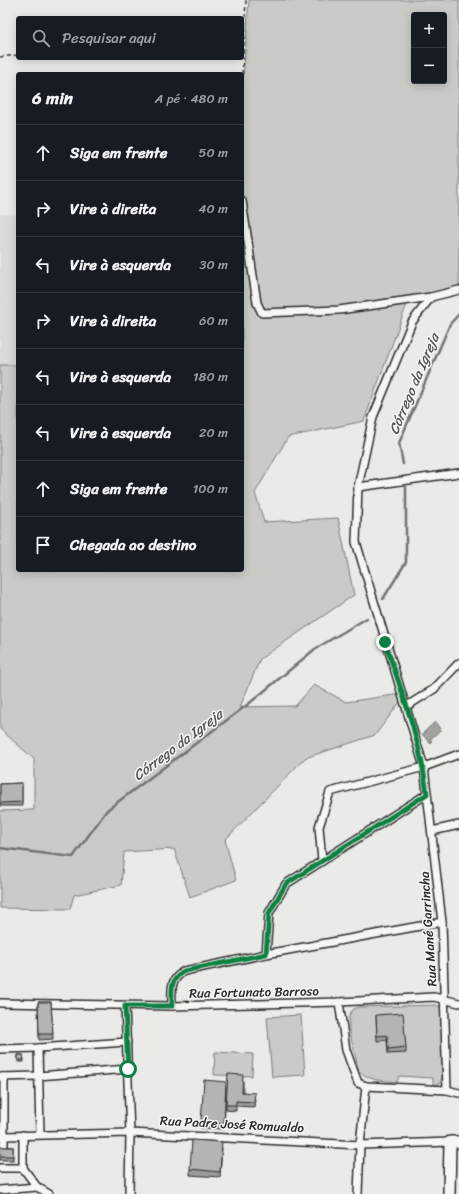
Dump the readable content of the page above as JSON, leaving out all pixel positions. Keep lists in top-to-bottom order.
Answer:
{
  "streets": {
    "street": ["Rua Mané Garrincha", "Rua Fortunato Barroso", "Rua Padre José Romualdo"]
  },
  "crossings": [
    ["Rua Mané Garrincha", "Rua Fortunato Barroso"]
  ],
  "water": ["Córrego da Igreja"],
  "page": {
    "map_buttons": ["+", "−"],
    "search": "Pesquisar aqui",
    "heading": ["6 min", "A pé · 480 m"],
    "list": [
      ["Siga em frente", "50 m"],
      ["Vire à direita", "40 m"],
      ["Vire à esquerda", "30 m"],
      ["Vire à direita", "60 m"],
      ["Vire à esquerda", "180 m"],
      ["Vire à esquerda", "20 m"],
      ["Siga em frente", "100 m"],
      "Chegada ao destino"
    ]
  }
}
